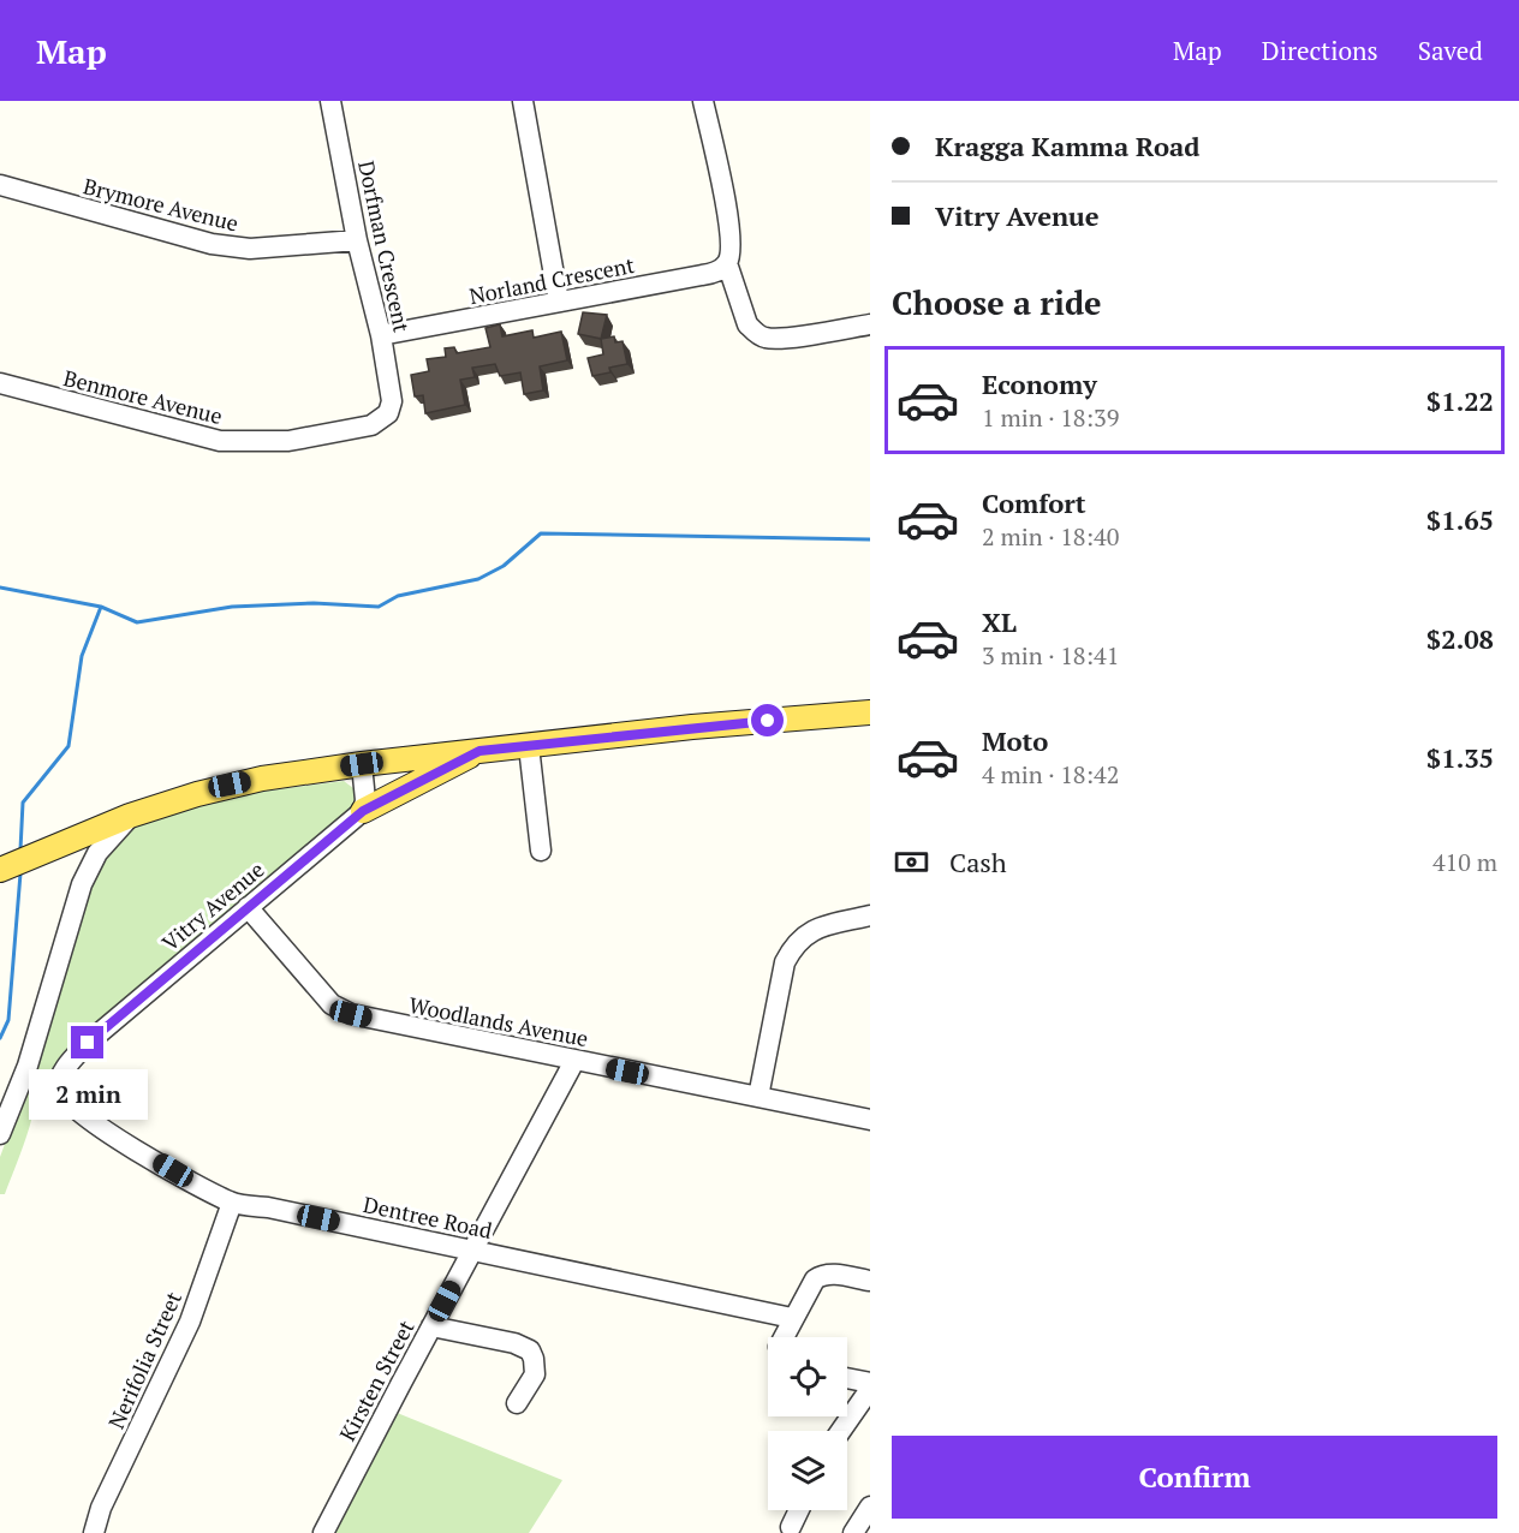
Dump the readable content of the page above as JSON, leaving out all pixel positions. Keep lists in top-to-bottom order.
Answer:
{
  "streets": {
    "street": [
      "Brymore Avenue",
      "Dorfman Crescent",
      "Norland Crescent",
      "Benmore Avenue",
      "Vitry Avenue",
      "Woodlands Avenue",
      "Dentree Road",
      "Nerifolia Street",
      "Kirsten Street"
    ]
  },
  "crossings": [
    ["Brymore Avenue", "Dorfman Crescent"],
    ["Dorfman Crescent", "Norland Crescent"],
    ["Dorfman Crescent", "Benmore Avenue"],
    ["Vitry Avenue", "Woodlands Avenue"],
    ["Vitry Avenue", "Dentree Road"],
    ["Woodlands Avenue", "Kirsten Street"],
    ["Dentree Road", "Nerifolia Street"],
    ["Dentree Road", "Kirsten Street"]
  ],
  "page": {
    "header": "Map",
    "nav": ["Map", "Directions", "Saved"],
    "banner": ["Kragga Kamma Road", "Vitry Avenue"],
    "heading": "Choose a ride",
    "list": [
      {
        "name": "Economy",
        "note": "1 min · 18:39",
        "value": "$1.22"
      },
      {
        "name": "Comfort",
        "note": "2 min · 18:40",
        "value": "$1.65"
      },
      {
        "name": "XL",
        "note": "3 min · 18:41",
        "value": "$2.08"
      },
      {
        "name": "Moto",
        "note": "4 min · 18:42",
        "value": "$1.35"
      }
    ],
    "pay": ["Cash", "410 m"],
    "bubble": "2 min",
    "buttons": "Confirm"
  }
}
